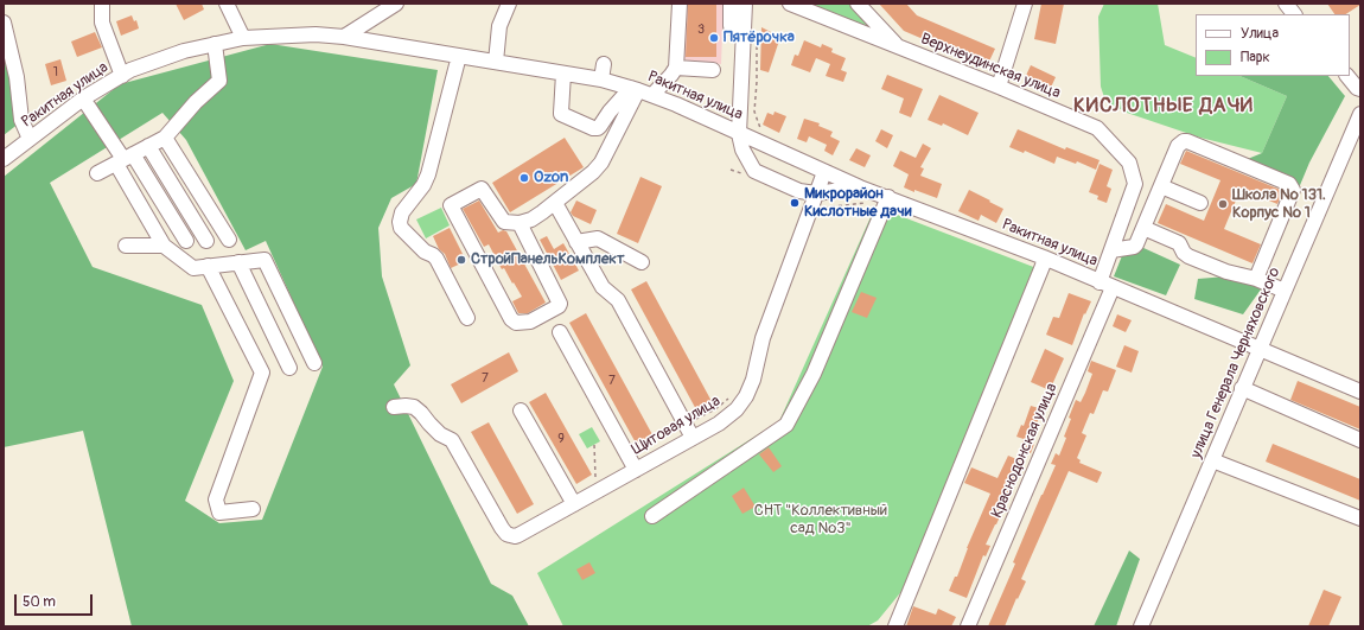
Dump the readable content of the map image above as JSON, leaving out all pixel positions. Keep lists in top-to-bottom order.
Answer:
{
  "streets": {
    "street": [
      "Верхнеудинская улица",
      "Ракитная улица",
      "улица Генерала Черняховского",
      "Щитовая улица",
      "Краснодонская улица"
    ]
  },
  "crossings": [
    ["Верхнеудинская улица", "Ракитная улица"],
    ["Верхнеудинская улица", "Краснодонская улица"],
    ["Ракитная улица", "улица Генерала Черняховского"],
    ["Ракитная улица", "Щитовая улица"],
    ["Ракитная улица", "Краснодонская улица"]
  ],
  "districts": ["КИСЛОТНЫЕ ДАЧИ"],
  "parks": ["СНТ \"Коллективный сад №3\""],
  "places": [
    "Пятёрочка",
    "Ozon",
    "Микрорайон Кислотные дачи",
    "Школа № 131. Корпус № 1",
    "СтройПанельКомплект"
  ],
  "house_numbers": [
    "3",
    "1",
    "7",
    "7",
    "9"
  ],
  "legend": ["Улица", "Парк"],
  "scale_bar": "50 m"
}
